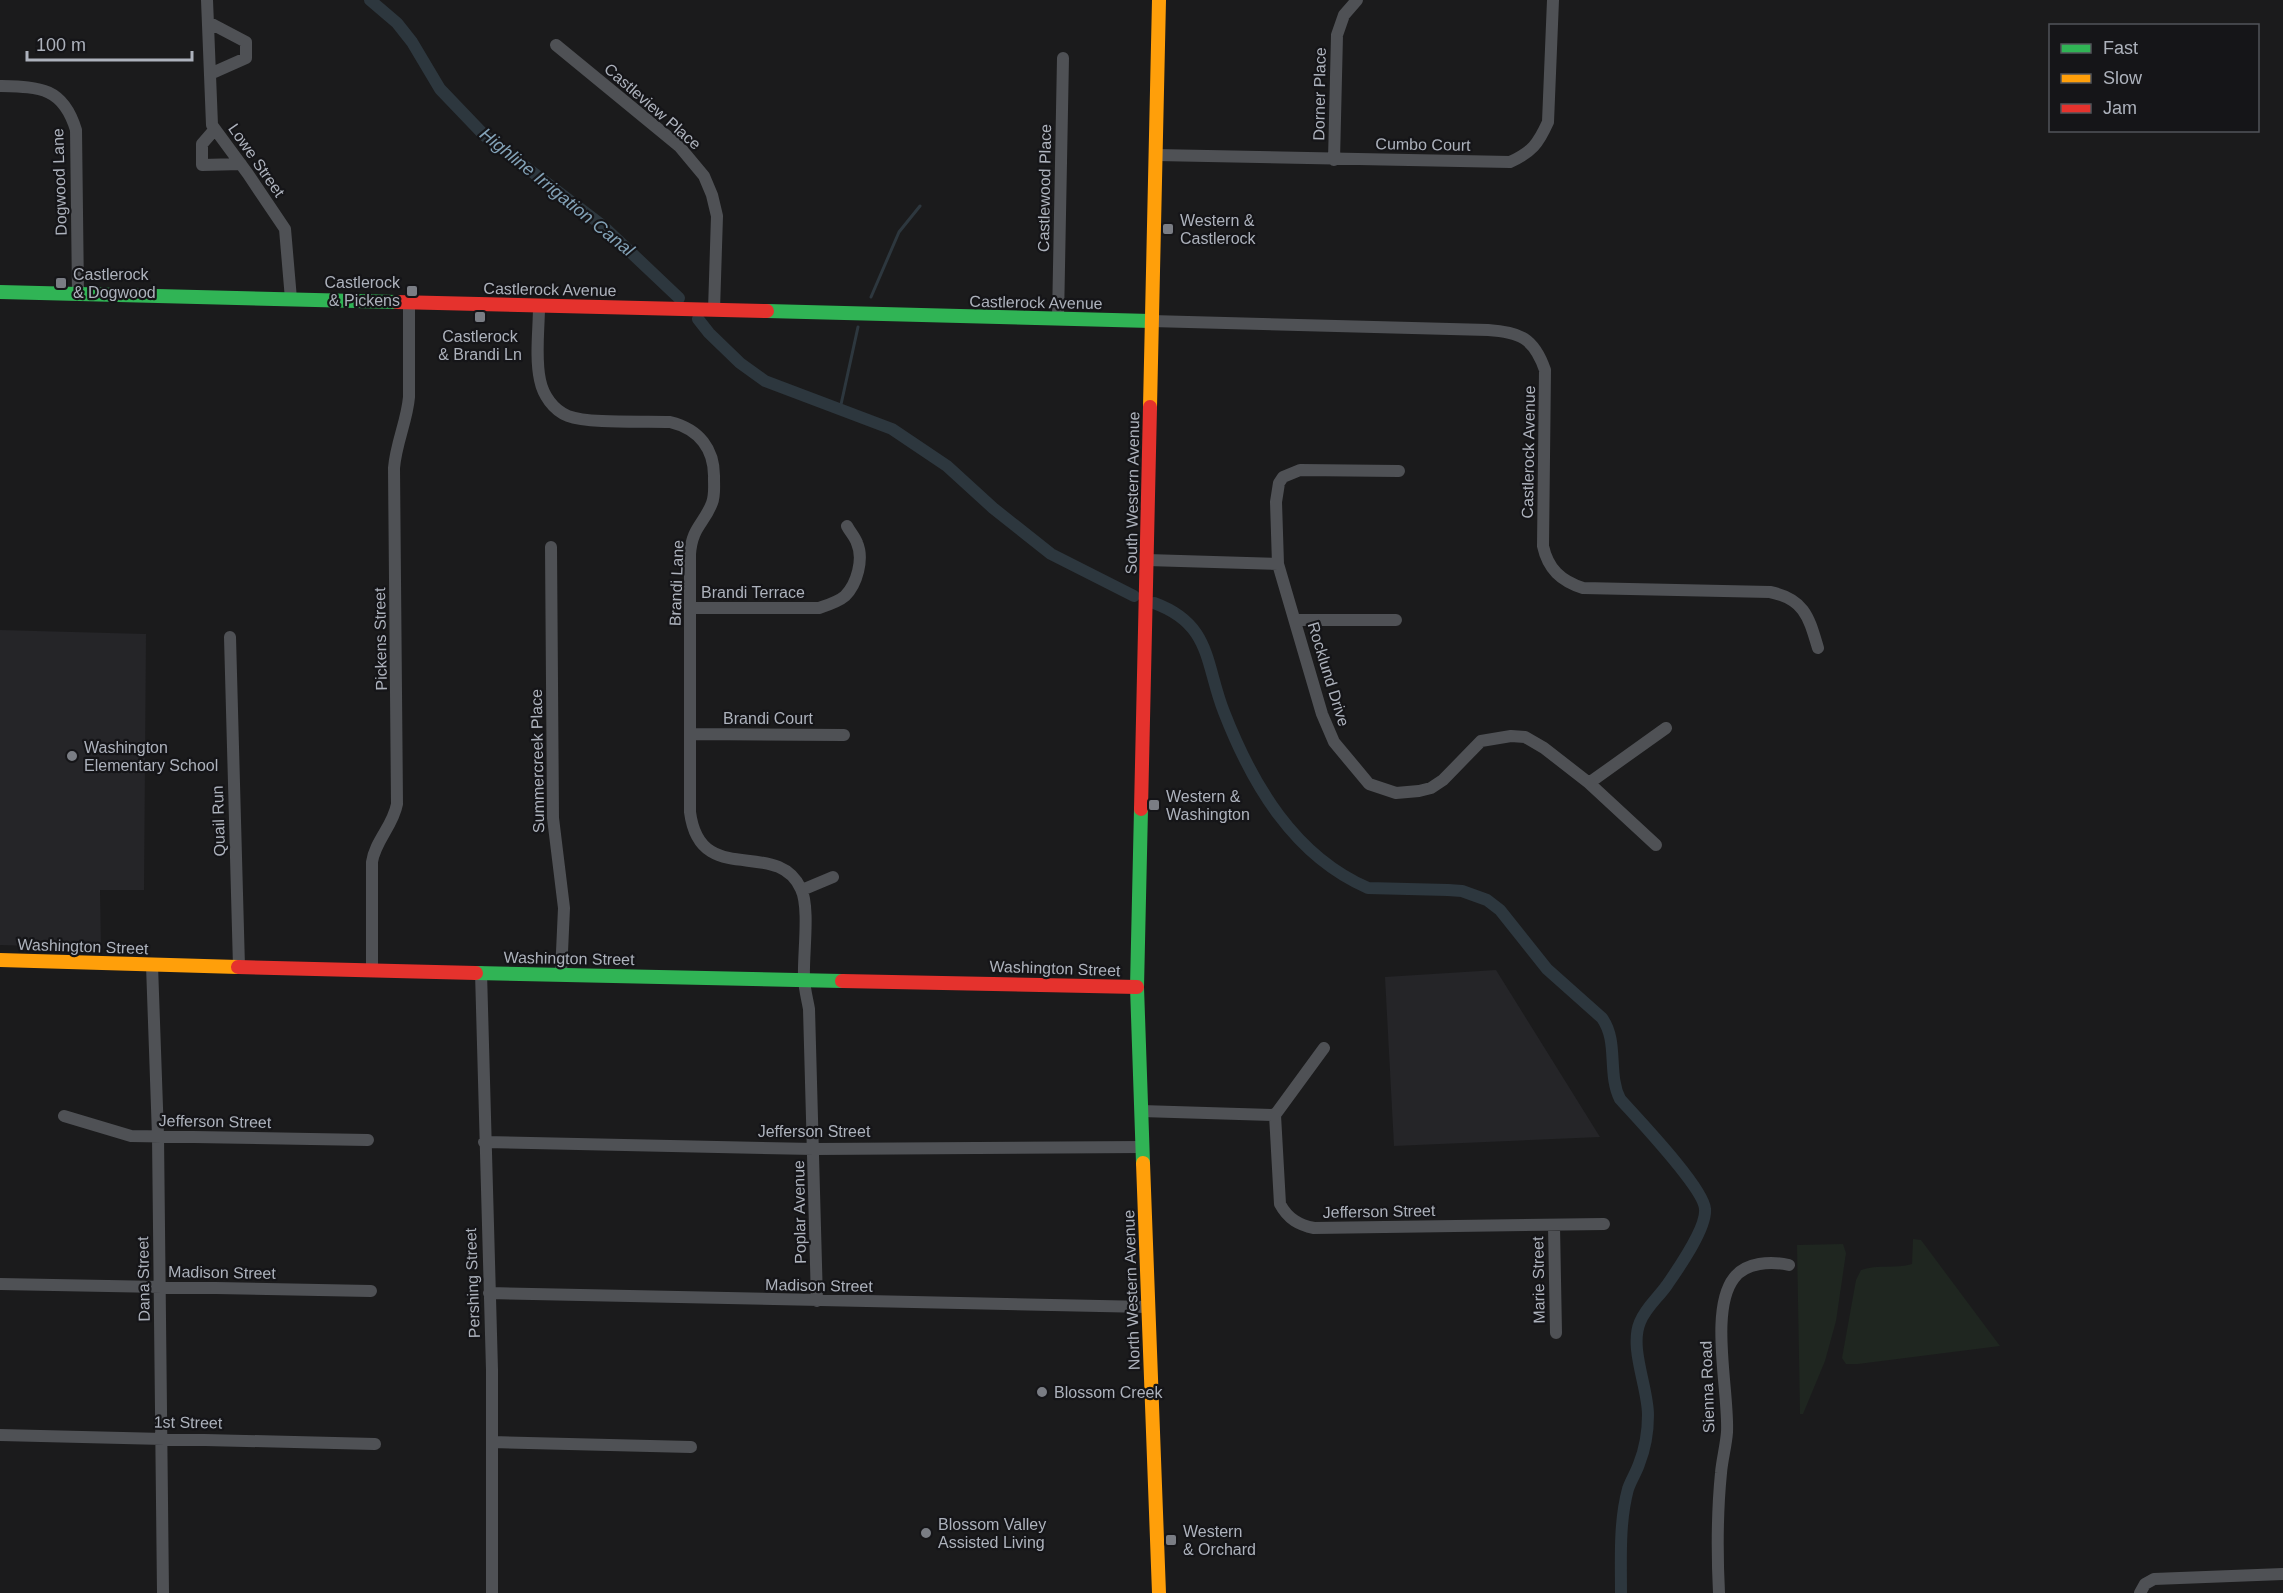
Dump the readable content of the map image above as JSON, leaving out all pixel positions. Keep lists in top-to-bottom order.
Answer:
{
  "streets": {
    "street": [
      "Dorner Place",
      "Castleview Place",
      "Cumbo Court",
      "Lowe Street",
      "Dogwood Lane",
      "Castlewood Place",
      "Castlerock Avenue",
      "South Western Avenue",
      "Brandi Lane",
      "Brandi Terrace",
      "Pickens Street",
      "Rocklund Drive",
      "Brandi Court",
      "Summercreek Place",
      "Quail Run",
      "Washington Street",
      "Jefferson Street",
      "Poplar Avenue",
      "Madison Street",
      "Dana Street",
      "Marie Street",
      "Pershing Street",
      "North Western Avenue",
      "Sienna Road",
      "1st Street"
    ]
  },
  "crossings": [
    ["Dorner Place", "Cumbo Court"],
    ["Castleview Place", "Castlerock Avenue"],
    ["Cumbo Court", "South Western Avenue"],
    ["Lowe Street", "Castlerock Avenue"],
    ["Dogwood Lane", "Castlerock Avenue"],
    ["Castlewood Place", "Castlerock Avenue"],
    ["Castlerock Avenue", "South Western Avenue"],
    ["Castlerock Avenue", "Brandi Lane"],
    ["Castlerock Avenue", "Pickens Street"],
    ["South Western Avenue", "Washington Street"],
    ["South Western Avenue", "North Western Avenue"],
    ["Brandi Lane", "Brandi Terrace"],
    ["Brandi Lane", "Brandi Court"],
    ["Pickens Street", "Washington Street"],
    ["Summercreek Place", "Washington Street"],
    ["Quail Run", "Washington Street"],
    ["Washington Street", "Poplar Avenue"],
    ["Washington Street", "Dana Street"],
    ["Washington Street", "Pershing Street"],
    ["Washington Street", "North Western Avenue"],
    ["Jefferson Street", "Poplar Avenue"],
    ["Jefferson Street", "Dana Street"],
    ["Jefferson Street", "Marie Street"],
    ["Jefferson Street", "Pershing Street"],
    ["Jefferson Street", "North Western Avenue"],
    ["Poplar Avenue", "Madison Street"],
    ["Madison Street", "Dana Street"],
    ["Madison Street", "Pershing Street"],
    ["Madison Street", "North Western Avenue"],
    ["Dana Street", "1st Street"]
  ],
  "water": ["Highline Irrigation Canal"],
  "places": {
    "transit": [
      "Western & Castlerock",
      "Castlerock & Dogwood",
      "Castlerock & Pickens",
      "Castlerock & Brandi Ln",
      "Western & Washington",
      "Western & Orchard"
    ],
    "other": ["Washington Elementary School", "Blossom Creek", "Blossom Valley Assisted Living"]
  },
  "legend": ["Fast", "Slow", "Jam"],
  "scale_bar": "100 m"
}
